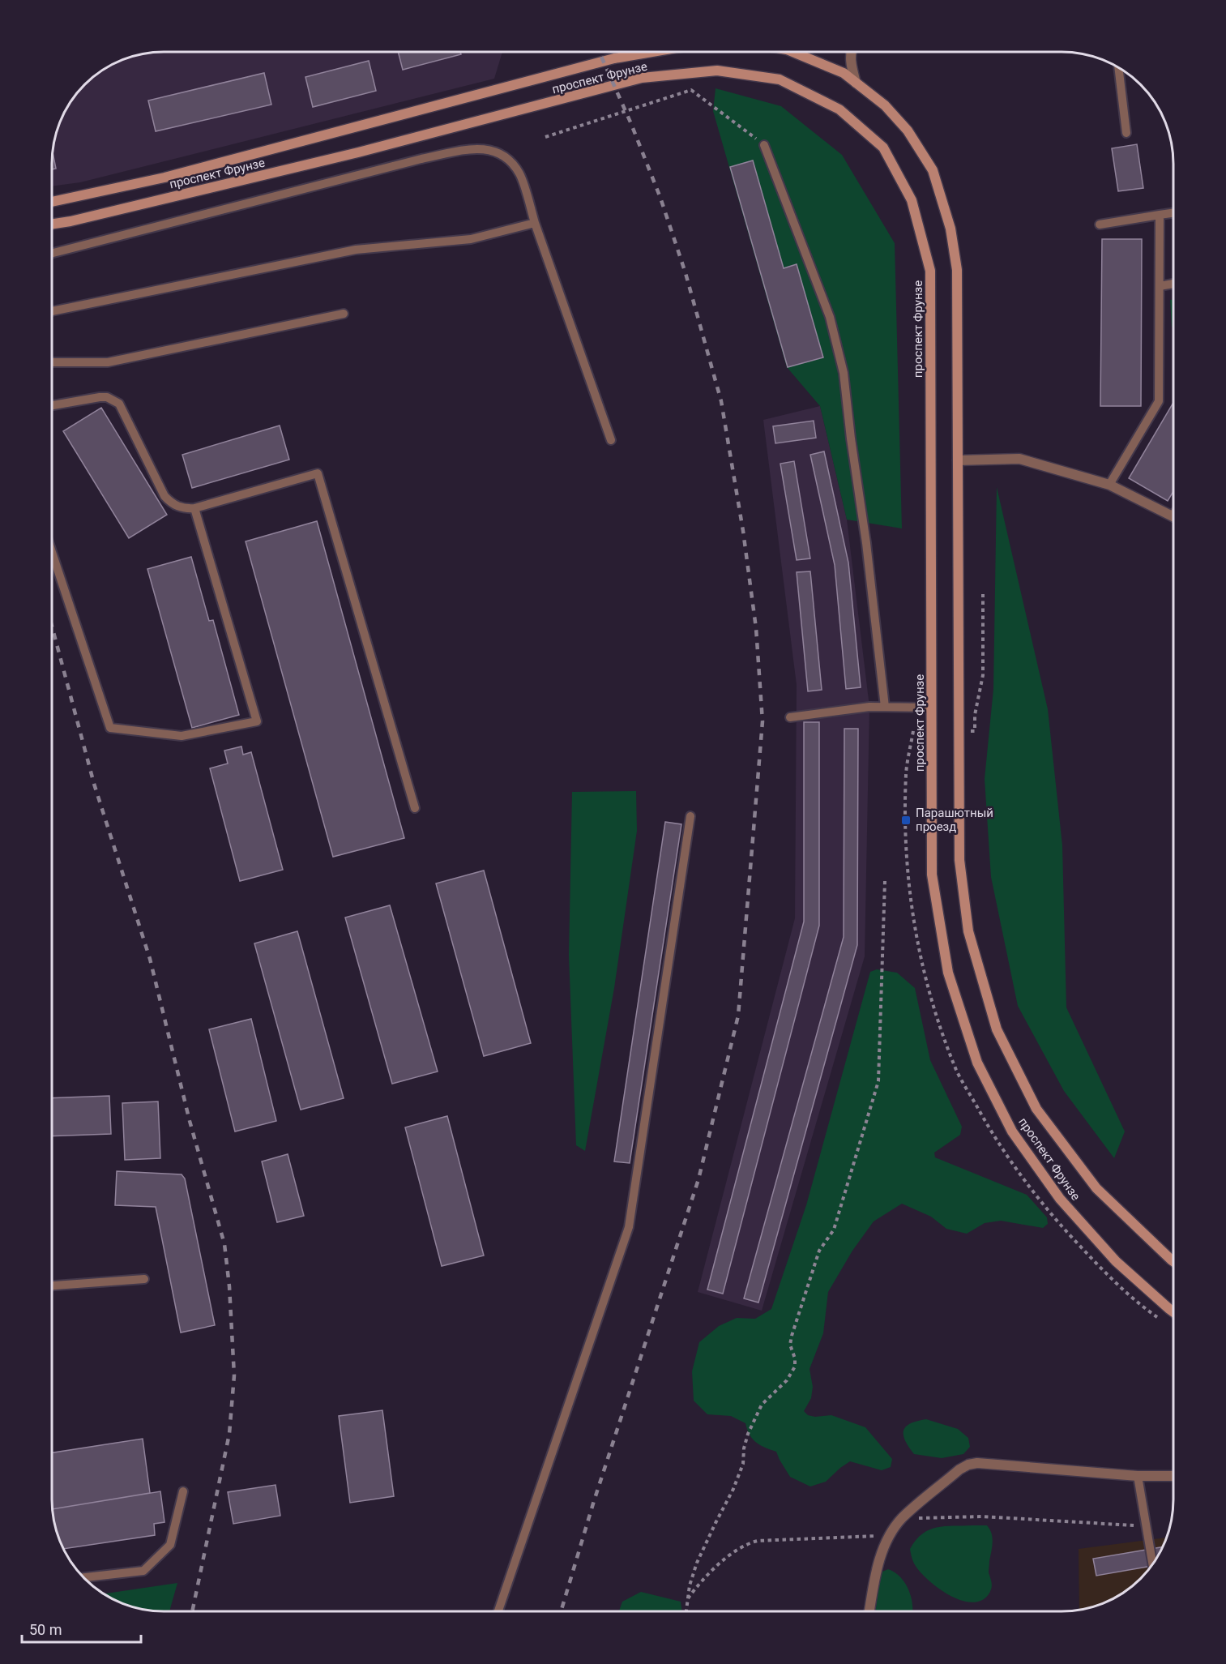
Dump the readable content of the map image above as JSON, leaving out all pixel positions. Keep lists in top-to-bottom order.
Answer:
{
  "streets": {
    "main road": ["проспект Фрунзе"]
  },
  "places": {
    "transit": ["Парашютный проезд"]
  },
  "scale_bar": "50 m"
}
